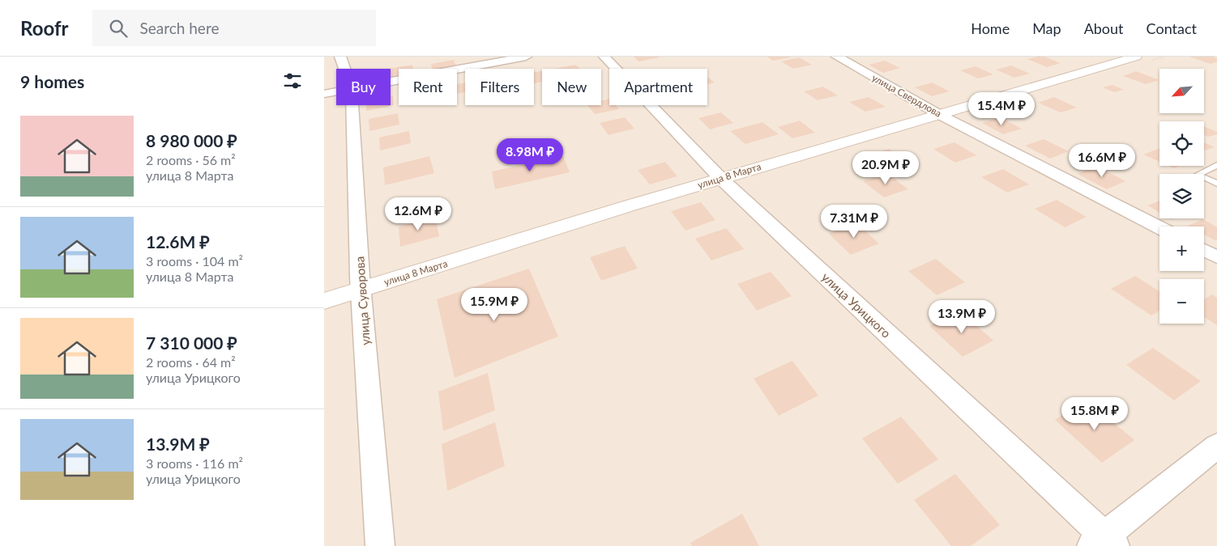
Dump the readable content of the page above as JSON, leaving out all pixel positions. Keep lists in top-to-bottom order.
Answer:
{
  "streets": {
    "main road": ["улица 8 Марта"],
    "street": ["улица Свердлова", "улица Суворова", "улица Урицкого"]
  },
  "crossings": [
    ["улица Свердлова", "улица 8 Марта"],
    ["улица 8 Марта", "улица Суворова"],
    ["улица 8 Марта", "улица Урицкого"]
  ],
  "north": "bottom left",
  "page": {
    "header": "Roofr",
    "search": "Search here",
    "nav": [
      "Home",
      "Map",
      "About",
      "Contact"
    ],
    "heading": "9 homes",
    "map_buttons": ["+", "−"],
    "chip": [
      "Buy",
      "Rent",
      "Filters",
      "New",
      "Apartment"
    ],
    "price": [
      "15.4M ₽",
      "8.98M ₽",
      "16.6M ₽",
      "20.9M ₽",
      "12.6M ₽",
      "7.31M ₽",
      "15.9M ₽",
      "13.9M ₽",
      "15.8M ₽"
    ],
    "list": [
      {
        "name": "8 980 000 ₽",
        "note": "2 rooms · 56 m² · улица 8 Марта"
      },
      {
        "name": "12.6M ₽",
        "note": "3 rooms · 104 m² · улица 8 Марта"
      },
      {
        "name": "7 310 000 ₽",
        "note": "2 rooms · 64 m² · улица Урицкого"
      },
      {
        "name": "13.9M ₽",
        "note": "3 rooms · 116 m² · улица Урицкого"
      }
    ]
  }
}
